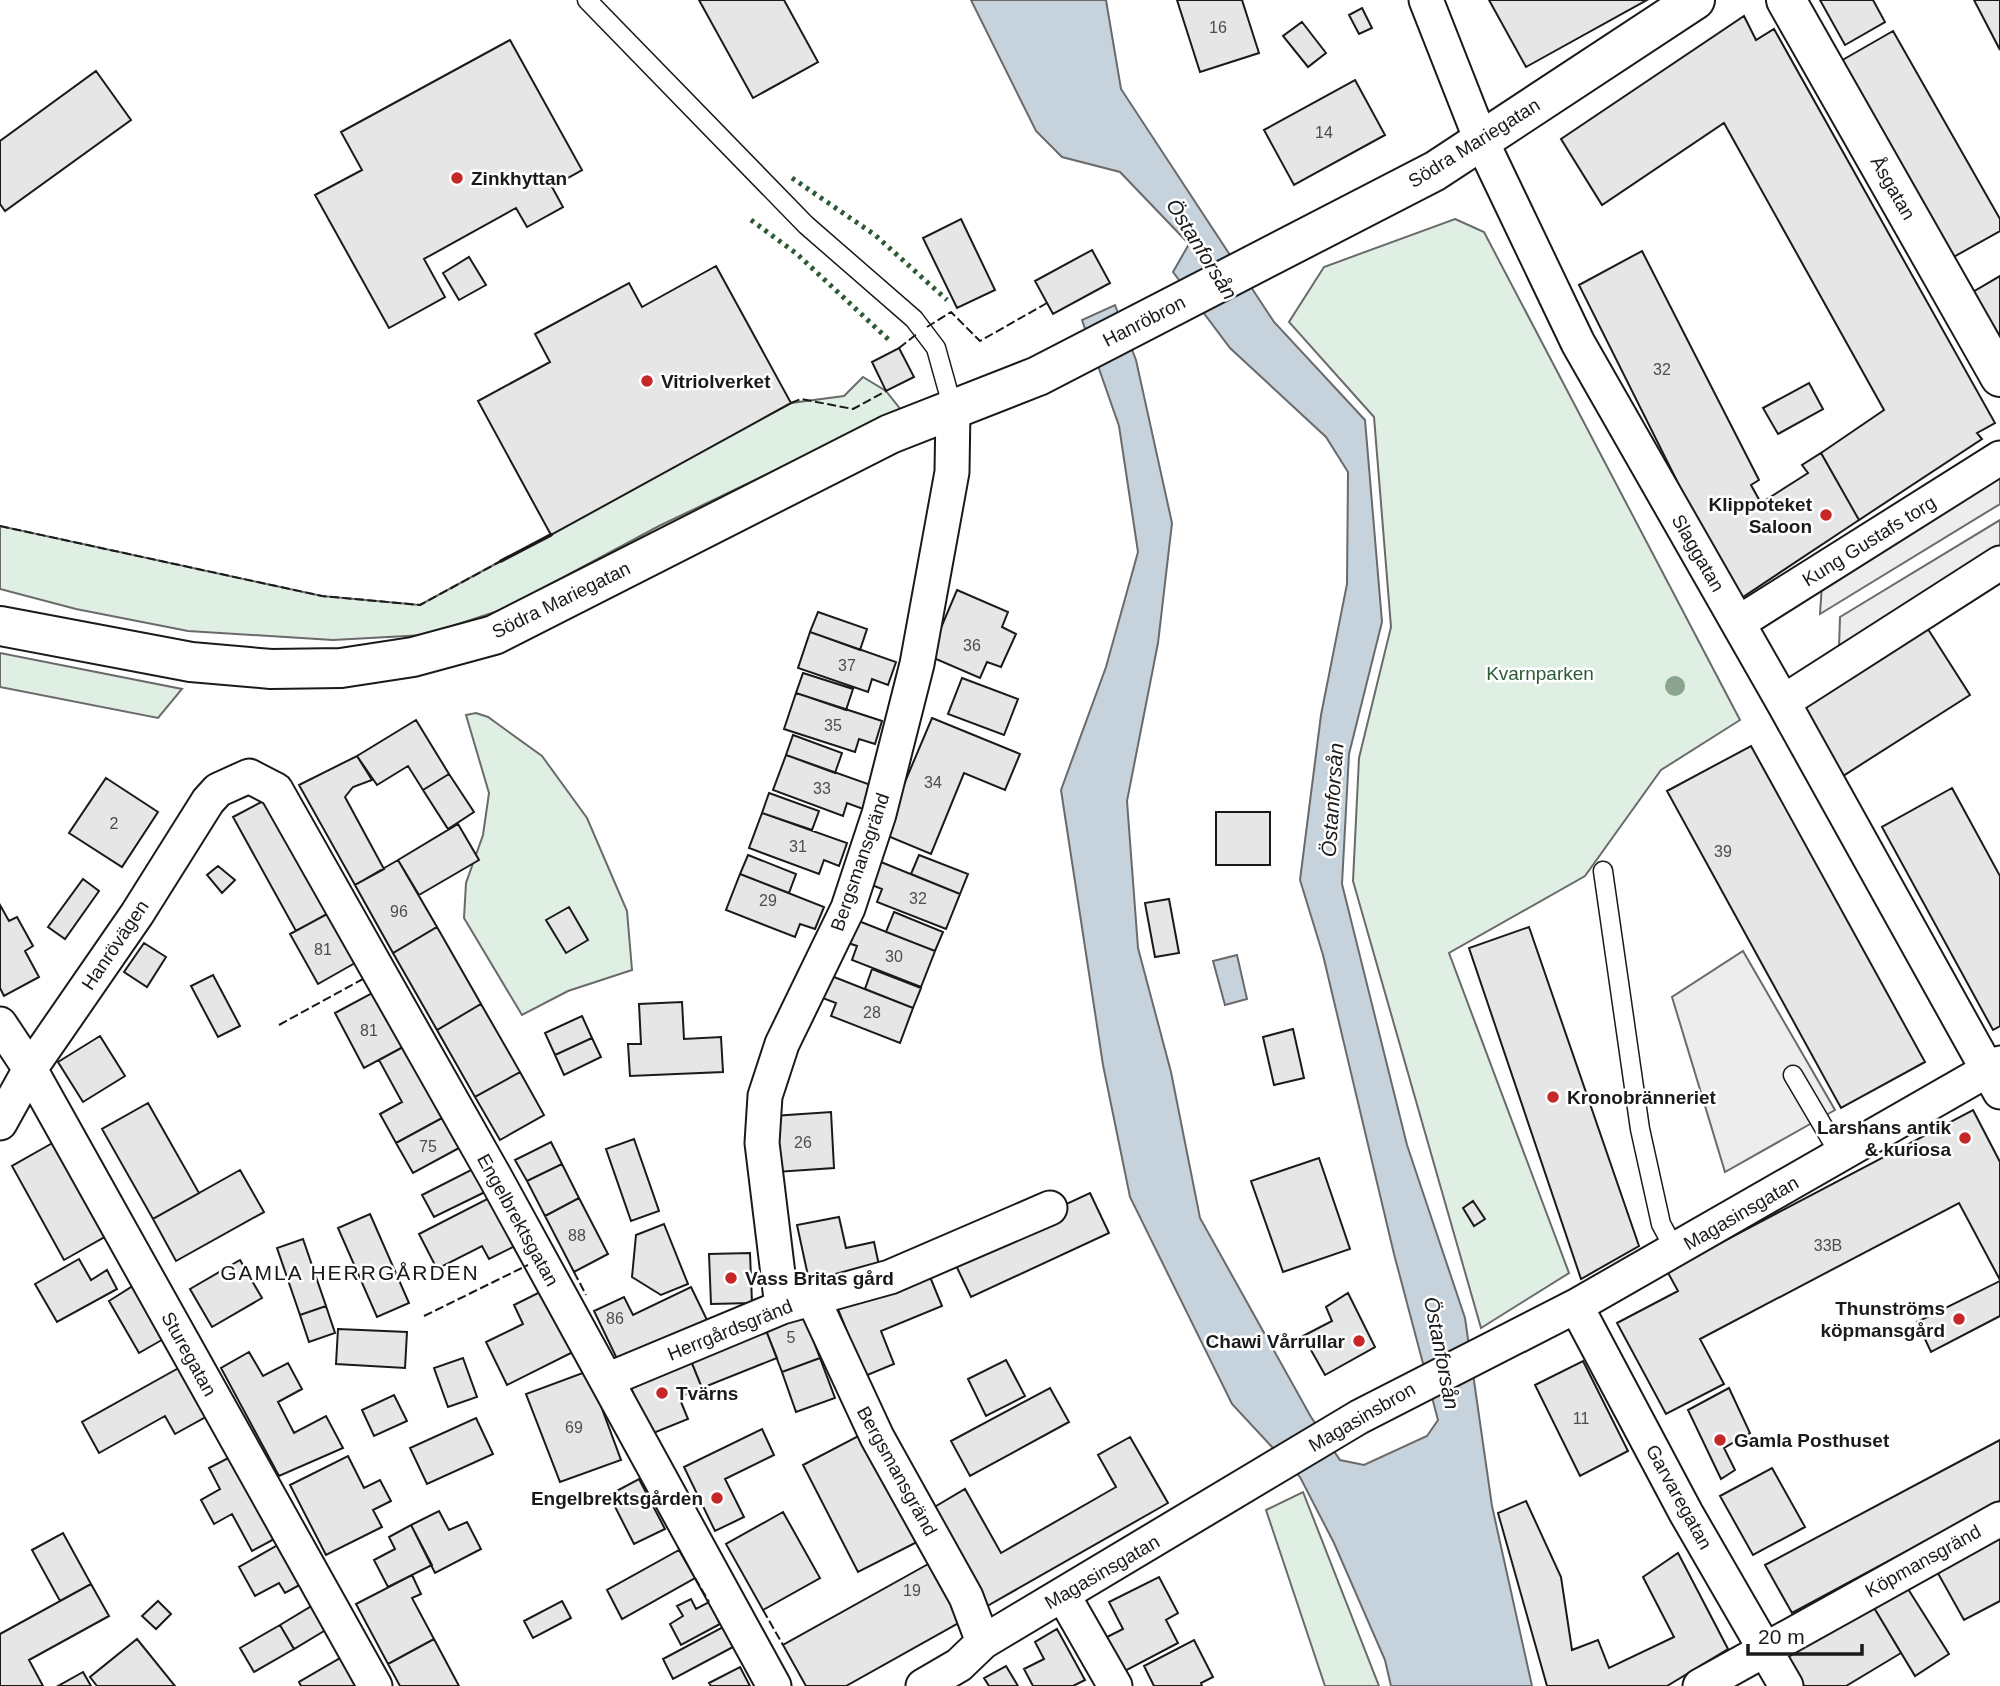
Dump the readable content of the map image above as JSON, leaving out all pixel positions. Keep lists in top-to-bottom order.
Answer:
{
  "streets": {
    "street": [
      "Södra Mariegatan",
      "Åsgatan",
      "Hanröbron",
      "Kung Gustafs torg",
      "Slaggatan",
      "Bergsmansgränd",
      "Hanrövägen",
      "Magasinsgatan",
      "Engelbrektsgatan",
      "Herrgårdsgränd",
      "Sturegatan",
      "Magasinsbron",
      "Garvaregatan",
      "Köpmansgränd"
    ]
  },
  "crossings": [
    ["Södra Mariegatan", "Hanröbron"],
    ["Södra Mariegatan", "Slaggatan"],
    ["Södra Mariegatan", "Bergsmansgränd"],
    ["Kung Gustafs torg", "Slaggatan"],
    ["Slaggatan", "Magasinsgatan"],
    ["Bergsmansgränd", "Magasinsgatan"],
    ["Bergsmansgränd", "Herrgårdsgränd"],
    ["Hanrövägen", "Engelbrektsgatan"],
    ["Hanrövägen", "Sturegatan"],
    ["Magasinsgatan", "Magasinsbron"],
    ["Magasinsgatan", "Garvaregatan"],
    ["Engelbrektsgatan", "Herrgårdsgränd"],
    ["Garvaregatan", "Köpmansgränd"]
  ],
  "districts": ["GAMLA HERRGÅRDEN"],
  "water": ["Östanforsån"],
  "parks": ["Kvarnparken"],
  "places": [
    "Zinkhyttan",
    "Vitriolverket",
    "Klippoteket Saloon",
    "Kronobränneriet",
    "Larshans antik & kuriosa",
    "Vass Britas gård",
    "Thunströms köpmansgård",
    "Chawi Vårrullar",
    "Tvärns",
    "Gamla Posthuset",
    "Engelbrektsgården"
  ],
  "house_numbers": [
    "16",
    "14",
    "32",
    "36",
    "37",
    "35",
    "34",
    "33",
    "2",
    "31",
    "39",
    "32",
    "29",
    "96",
    "81",
    "30",
    "28",
    "81",
    "26",
    "75",
    "88",
    "33B",
    "86",
    "5",
    "11",
    "69",
    "19"
  ],
  "scale_bar": "20 m"
}
